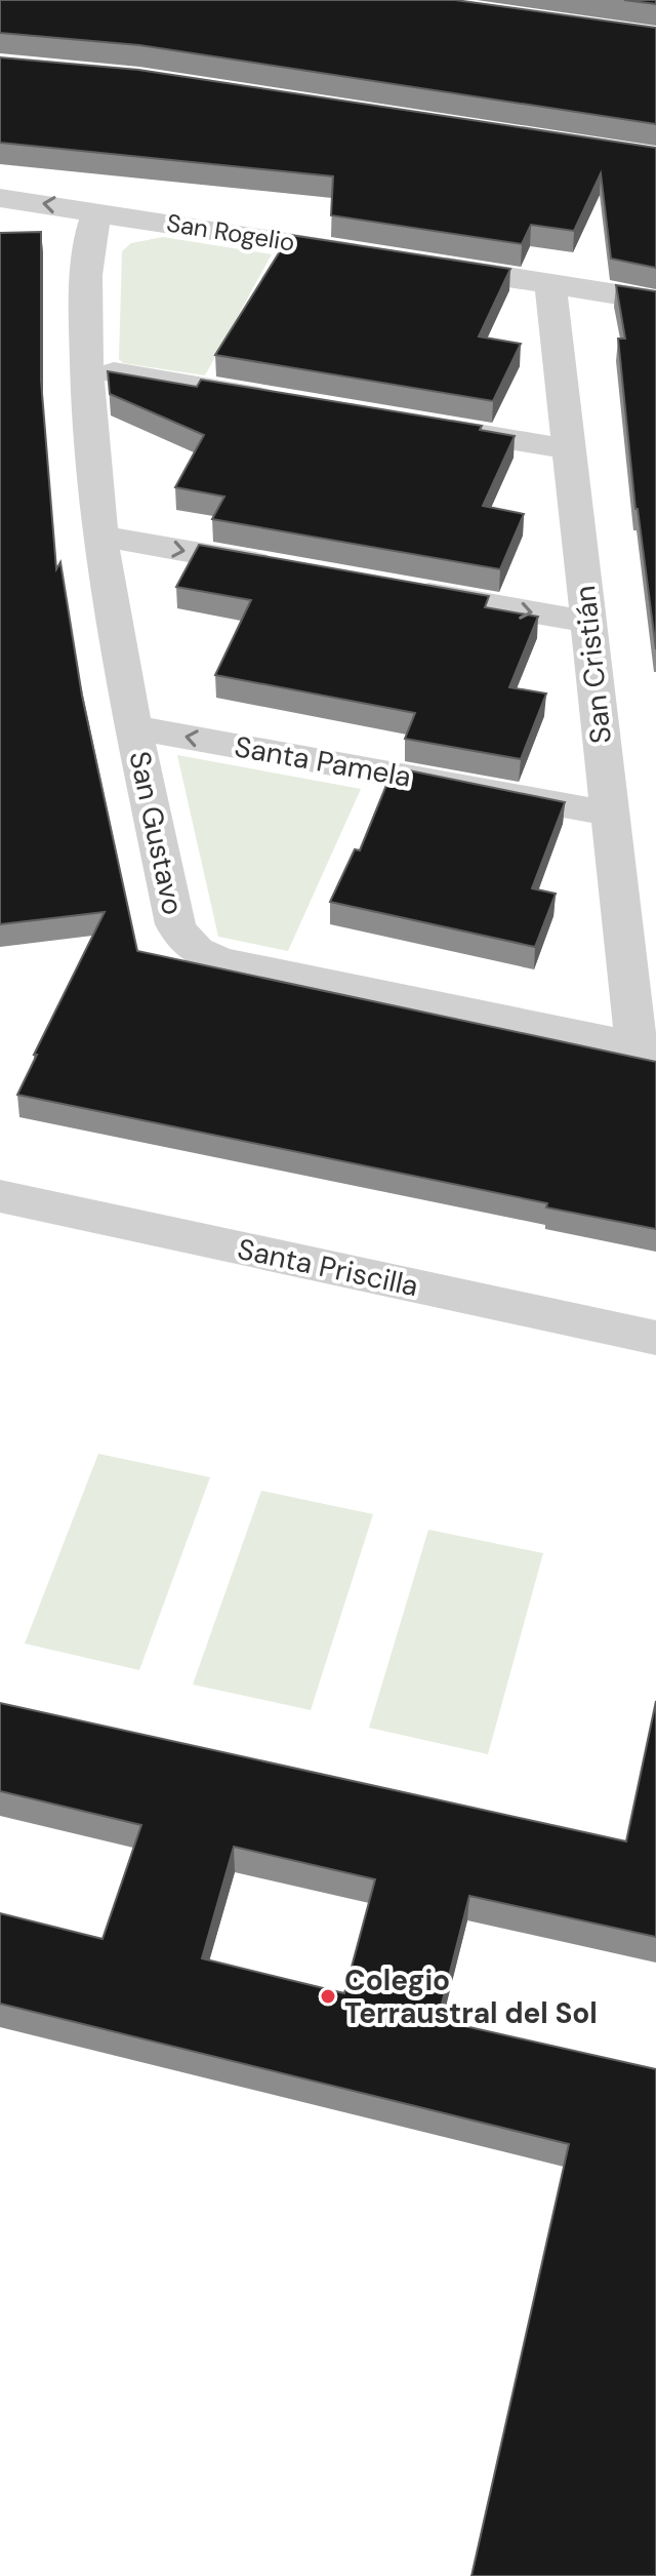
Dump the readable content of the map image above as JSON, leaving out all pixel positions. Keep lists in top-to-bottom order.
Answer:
{
  "streets": {
    "street": [
      "San Rogelio",
      "San Cristián",
      "Santa Pamela",
      "San Gustavo",
      "Santa Priscilla"
    ]
  },
  "crossings": [
    ["San Rogelio", "San Gustavo"],
    ["San Cristián", "Santa Pamela"],
    ["San Cristián", "San Gustavo"],
    ["Santa Pamela", "San Gustavo"]
  ],
  "places": ["Colegio Terraustral del Sol"]
}
